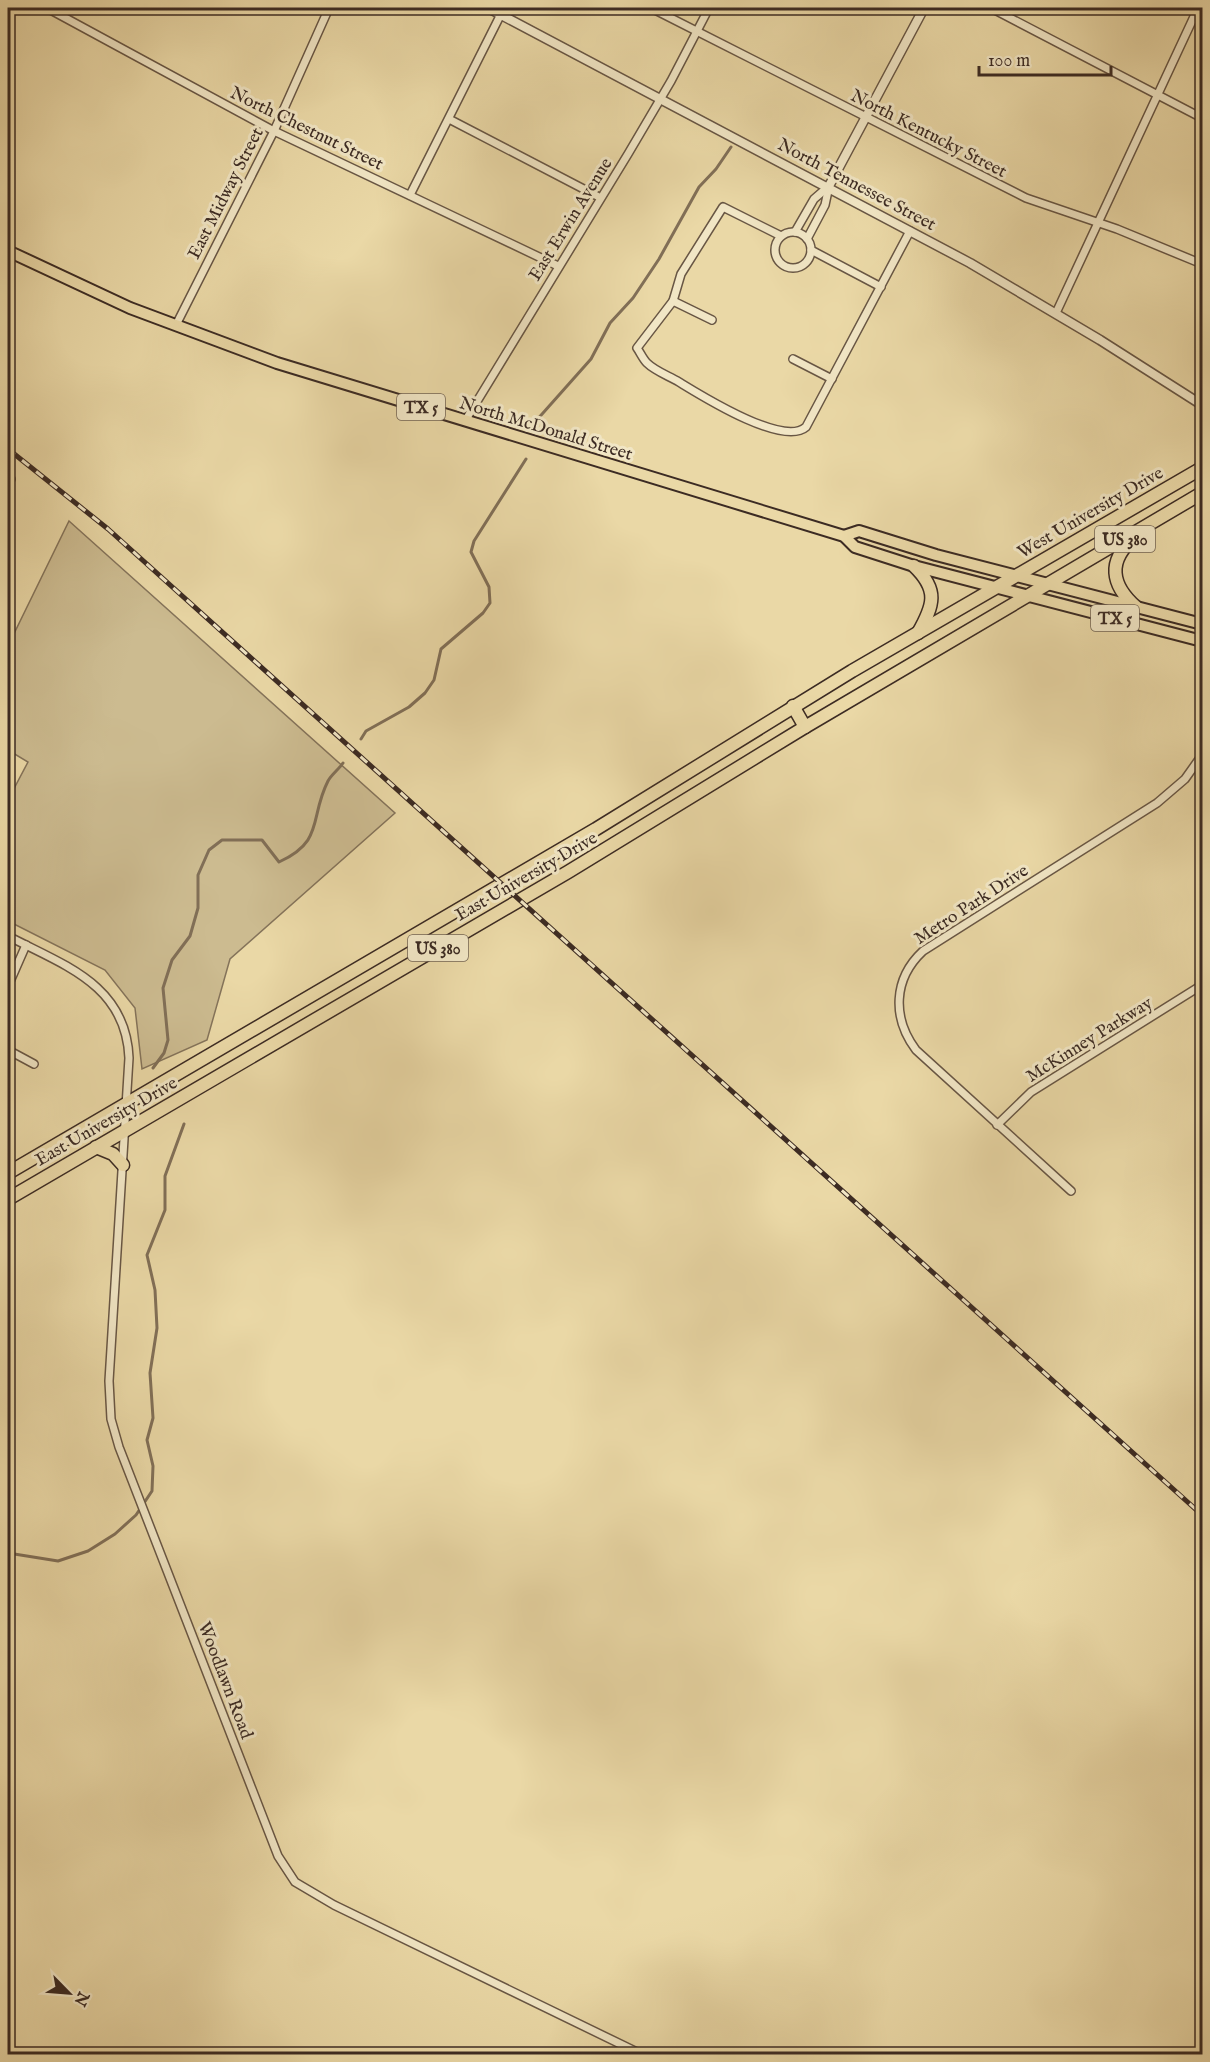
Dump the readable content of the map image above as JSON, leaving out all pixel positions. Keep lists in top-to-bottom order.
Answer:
{
  "streets": {
    "highway": ["West University Drive", "US 380", "East University Drive"],
    "main road": ["TX 5", "North McDonald Street"],
    "street": [
      "North Chestnut Street",
      "North Kentucky Street",
      "North Tennessee Street",
      "East Midway Street",
      "East Erwin Avenue",
      "Metro Park Drive",
      "McKinney Parkway",
      "Woodlawn Road"
    ]
  },
  "crossings": [
    ["North Chestnut Street", "East Midway Street"],
    ["North Chestnut Street", "East Erwin Avenue"],
    ["North Kentucky Street", "East Erwin Avenue"],
    ["North Tennessee Street", "East Erwin Avenue"],
    ["East Midway Street", "North McDonald Street"],
    ["East Erwin Avenue", "North McDonald Street"],
    ["North McDonald Street", "West University Drive"],
    ["North McDonald Street", "US 380"],
    ["North McDonald Street", "East University Drive"],
    ["West University Drive", "East University Drive"],
    ["US 380", "East University Drive"],
    ["East University Drive", "Woodlawn Road"],
    ["Metro Park Drive", "McKinney Parkway"]
  ],
  "scale_bar": "100 m",
  "north": "bottom right"
}
